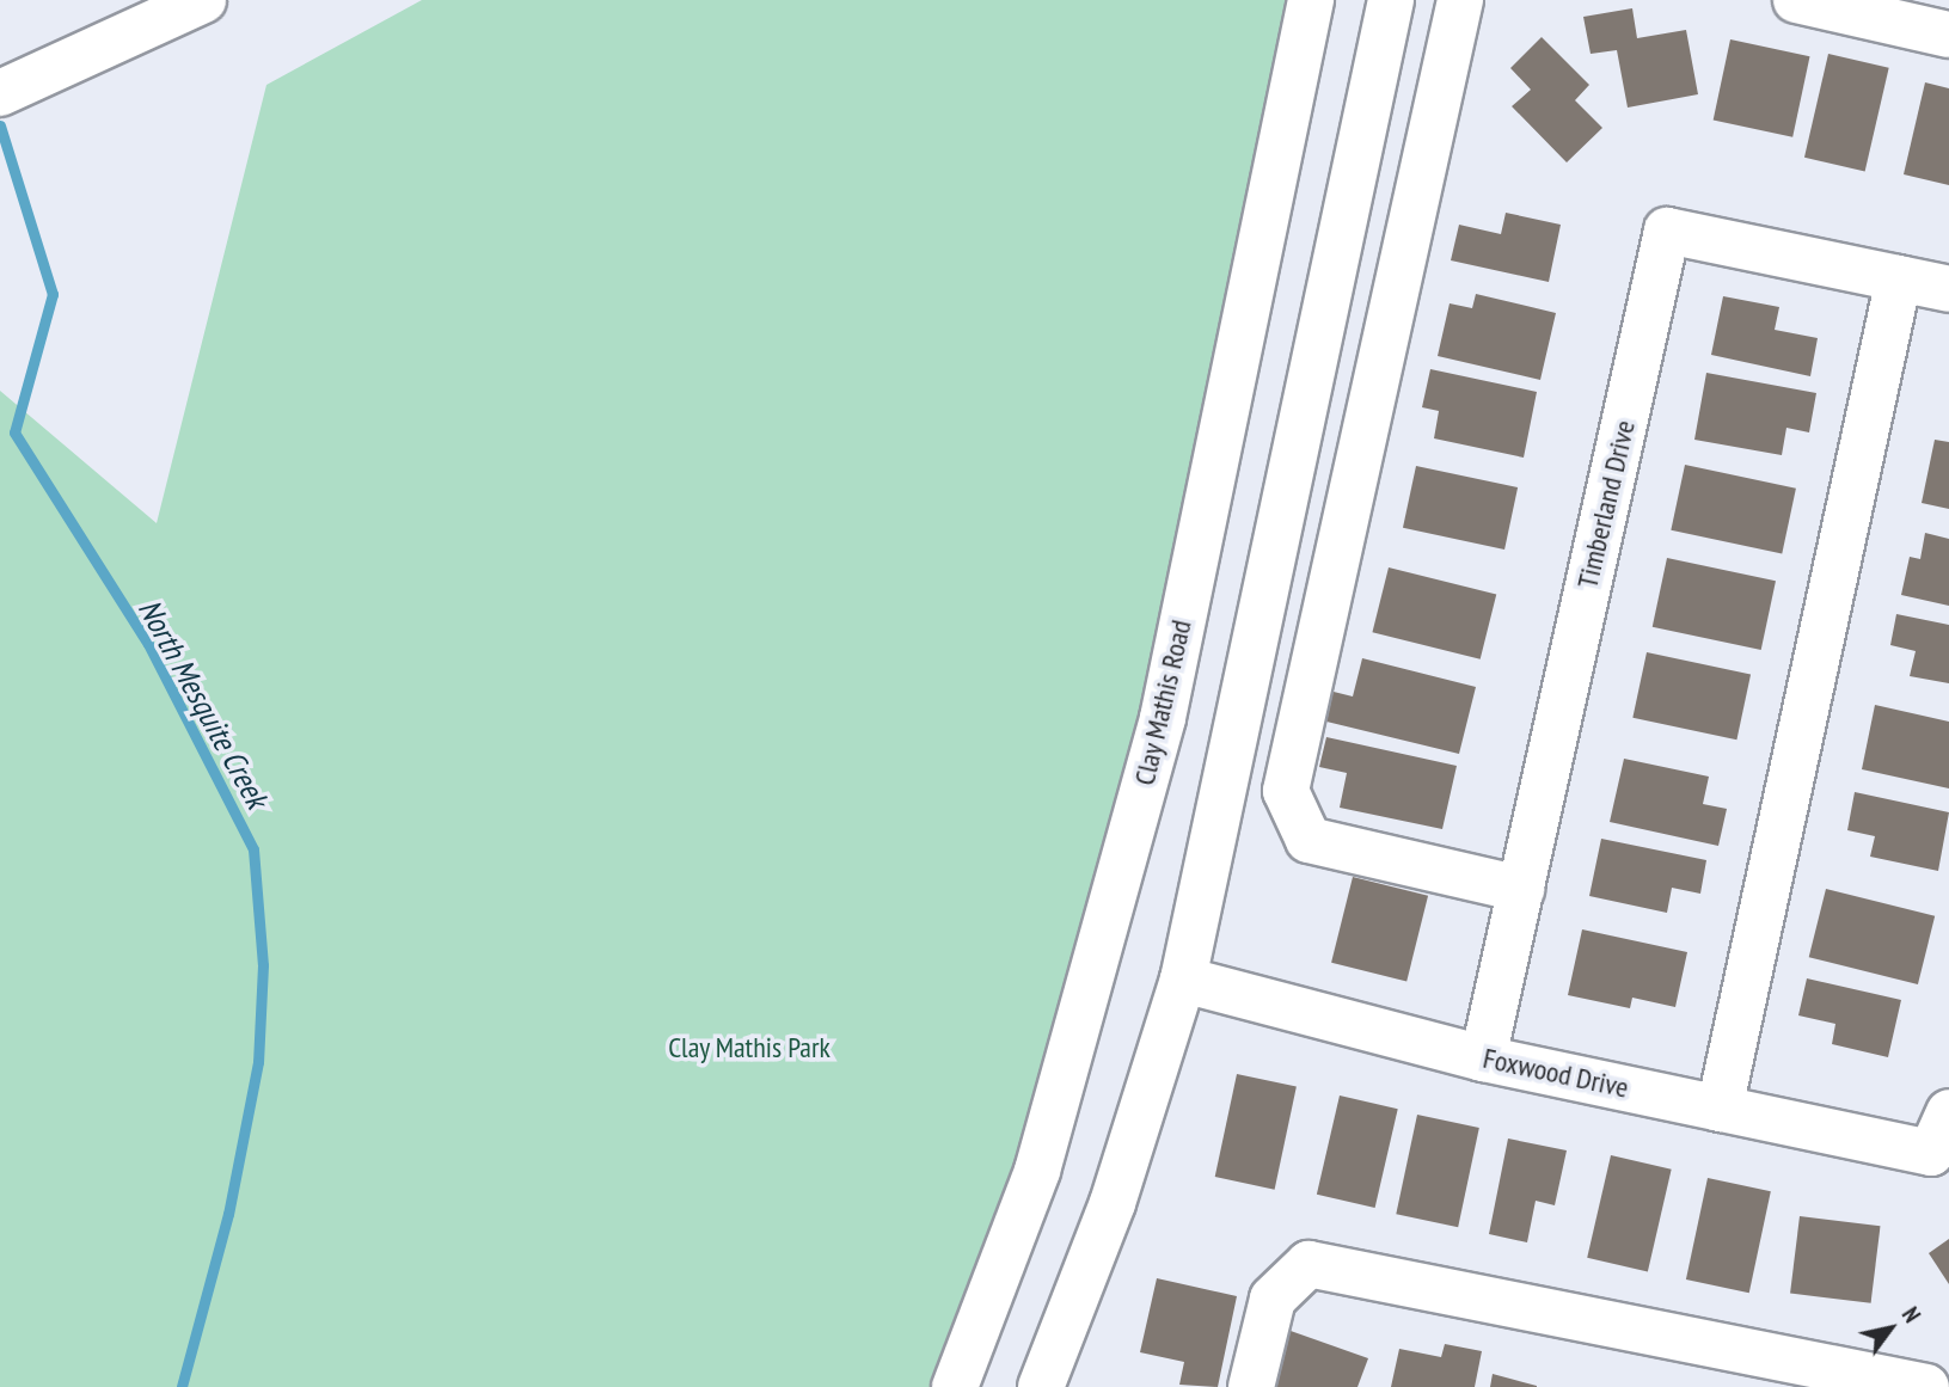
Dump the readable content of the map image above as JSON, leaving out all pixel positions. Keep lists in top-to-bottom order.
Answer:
{
  "streets": {
    "main road": ["Timberland Drive", "Clay Mathis Road", "Foxwood Drive"]
  },
  "crossings": [
    ["Timberland Drive", "Foxwood Drive"]
  ],
  "water": ["North Mesquite Creek"],
  "parks": ["Clay Mathis Park"],
  "north": "top right"
}
